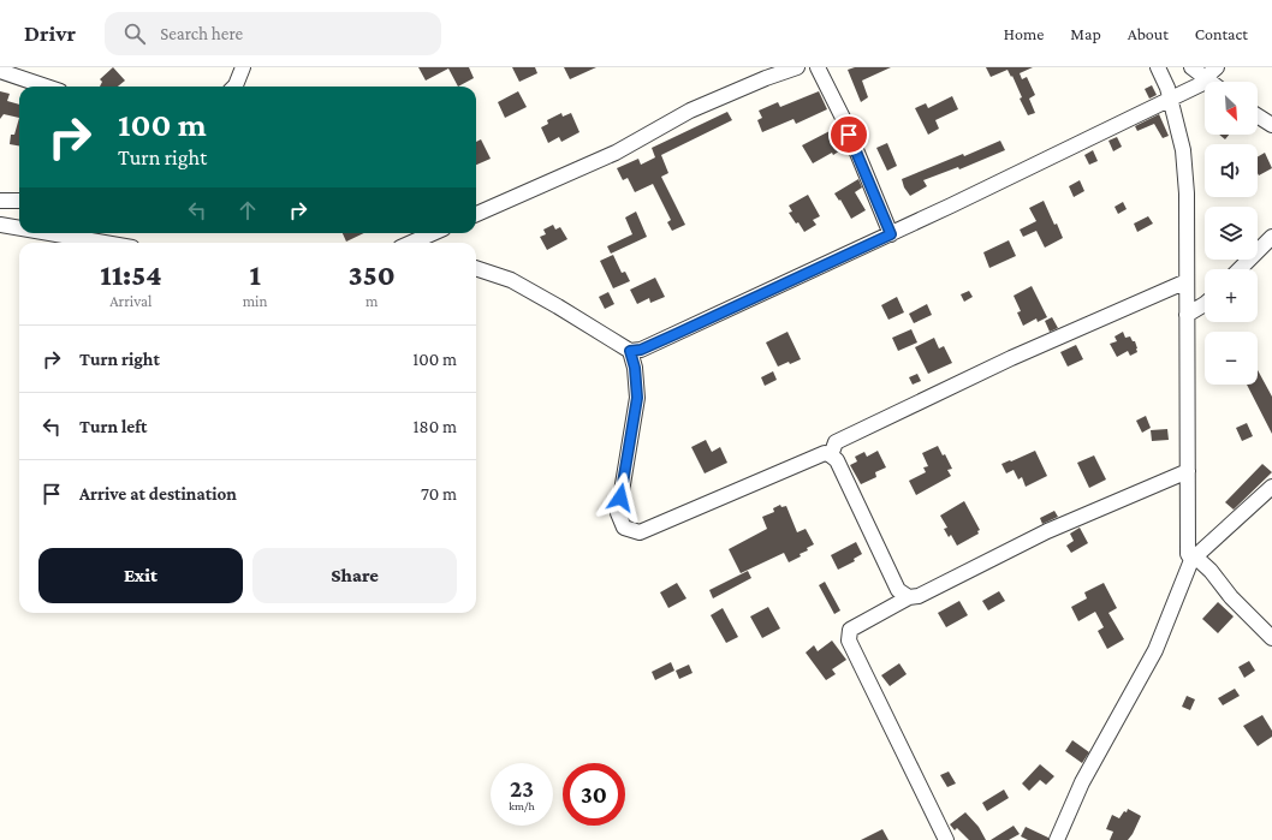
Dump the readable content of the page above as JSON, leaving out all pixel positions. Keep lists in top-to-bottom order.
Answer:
{
  "north": "bottom right",
  "page": {
    "header": "Drivr",
    "search": "Search here",
    "nav": [
      "Home",
      "Map",
      "About",
      "Contact"
    ],
    "map_buttons": ["+", "−"],
    "turn": ["100 m", "Turn right"],
    "eta": [
      "11:54",
      "Arrival",
      "1",
      "min",
      "350",
      "m"
    ],
    "list": [
      {
        "name": "Turn right",
        "value": "100 m"
      },
      {
        "name": "Turn left",
        "value": "180 m"
      },
      {
        "name": "Arrive at destination",
        "value": "70 m"
      }
    ],
    "buttons": ["Exit", "Share"],
    "speed": "23 km/h",
    "limit": "30"
  }
}
